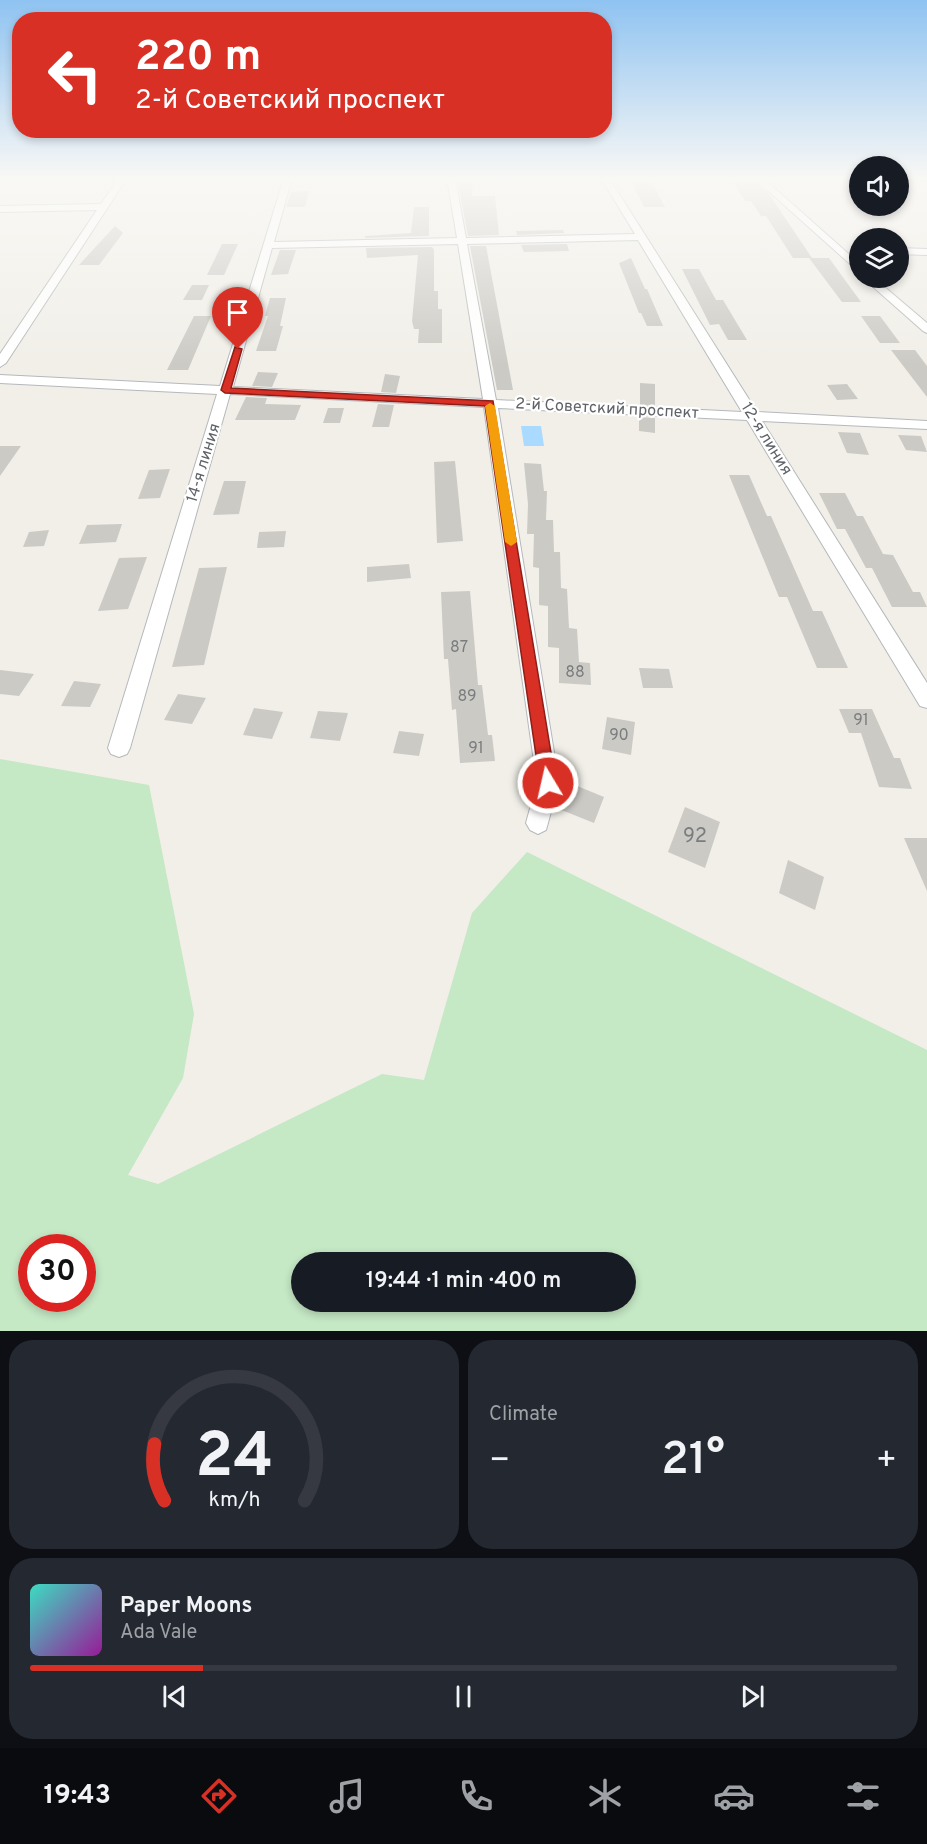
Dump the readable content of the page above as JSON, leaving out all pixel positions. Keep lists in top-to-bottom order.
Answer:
{
  "streets": {
    "street": ["2-й Советский проспект", "12-я линия", "14-я линия"]
  },
  "crossings": [
    ["2-й Советский проспект", "12-я линия"],
    ["2-й Советский проспект", "14-я линия"]
  ],
  "house_numbers": [
    "87",
    "88",
    "89",
    "91",
    "90",
    "91",
    "92"
  ],
  "page": {
    "turn": ["220 m", "2-й Советский проспект"],
    "limit": "30",
    "trip": "19:44 · 1 min · 400 m",
    "tile": "Climate",
    "heat": ["−", "21°", "+"],
    "song": ["Paper Moons", "Ada Vale"],
    "tabs": "19:43",
    "gauge": ["24", "km/h"]
  }
}
